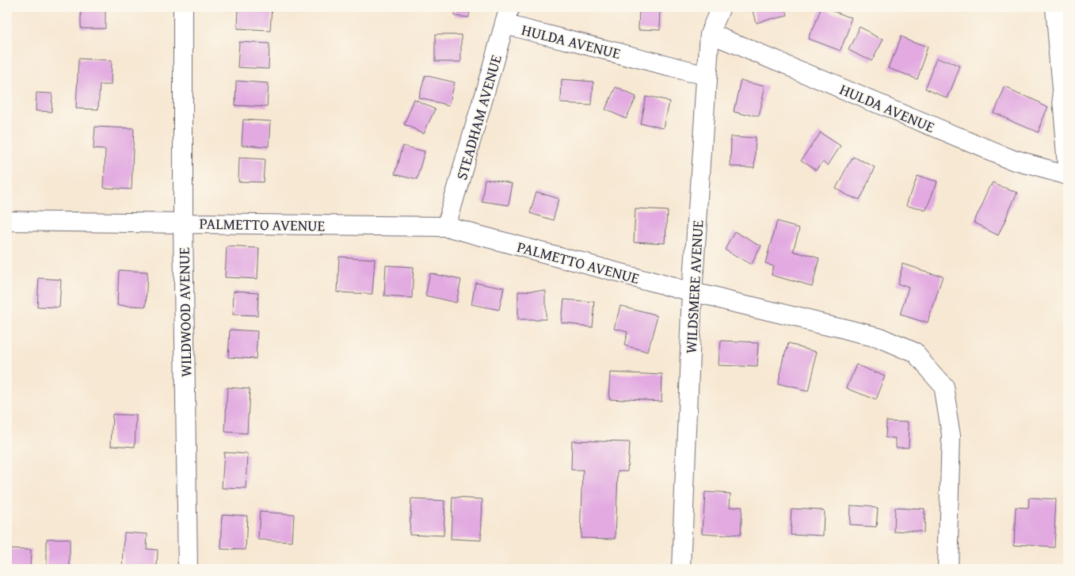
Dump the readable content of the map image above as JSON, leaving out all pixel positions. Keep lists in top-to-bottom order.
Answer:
{
  "streets": {
    "street": [
      "HULDA AVENUE",
      "STEADHAM AVENUE",
      "PALMETTO AVENUE",
      "WILDSMERE AVENUE",
      "WILDWOOD AVENUE"
    ]
  },
  "crossings": [
    ["HULDA AVENUE", "STEADHAM AVENUE"],
    ["HULDA AVENUE", "WILDSMERE AVENUE"],
    ["STEADHAM AVENUE", "PALMETTO AVENUE"],
    ["PALMETTO AVENUE", "WILDSMERE AVENUE"],
    ["PALMETTO AVENUE", "WILDWOOD AVENUE"]
  ]
}
